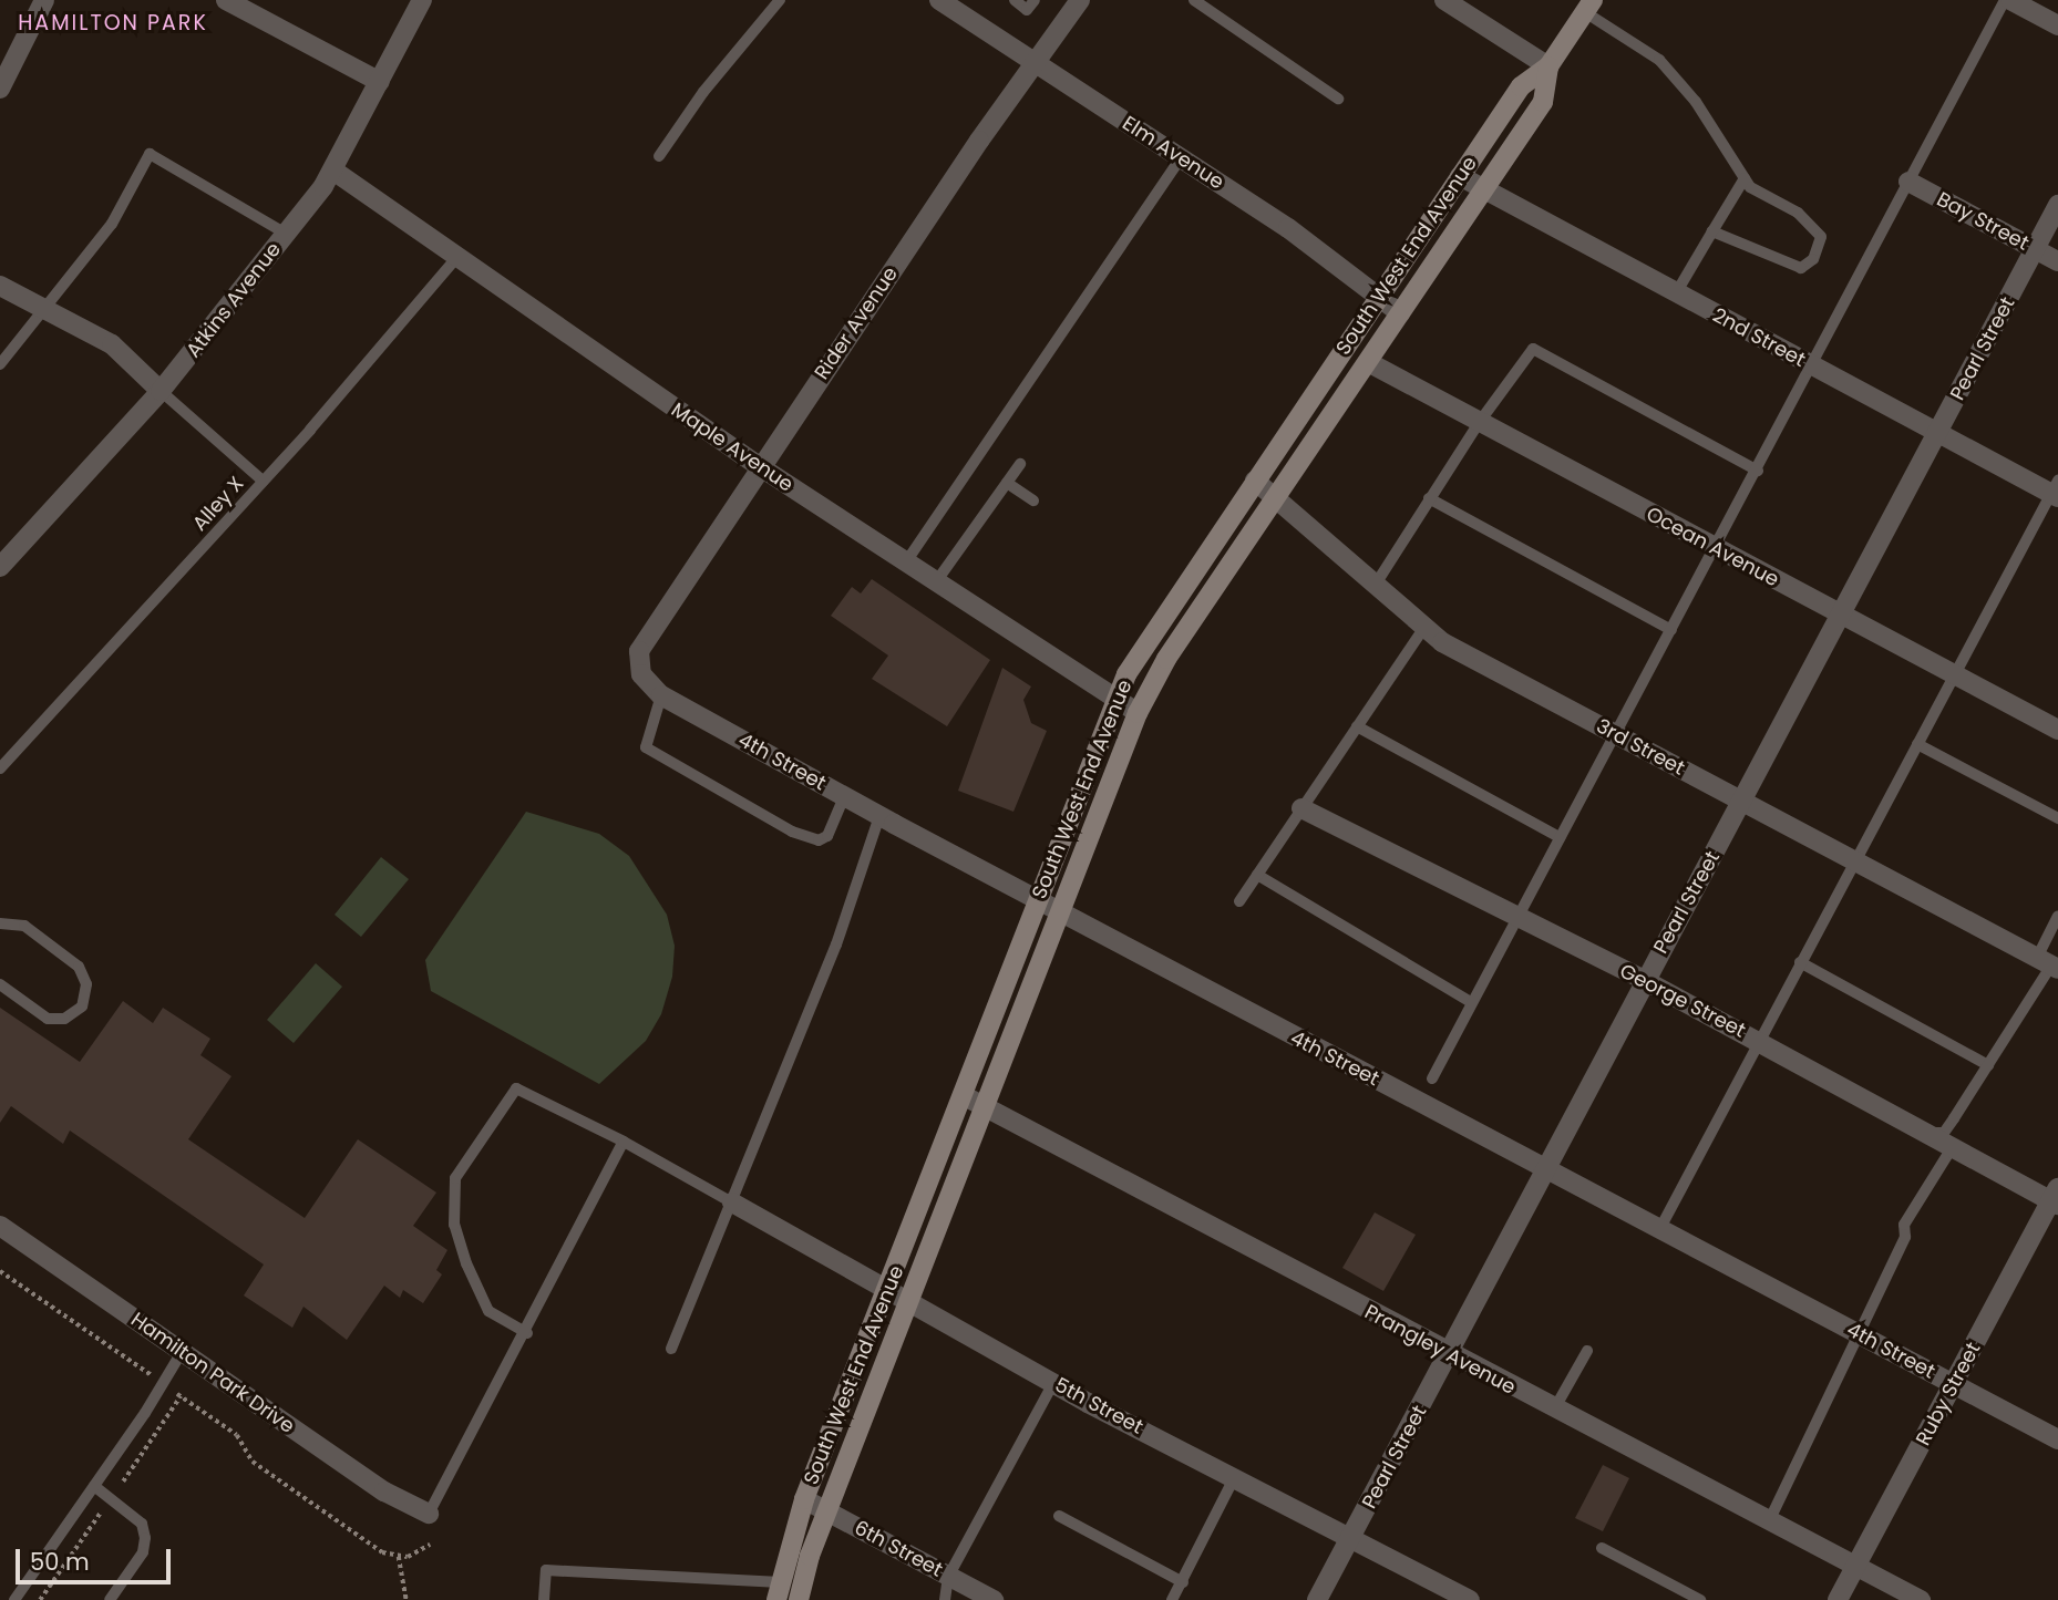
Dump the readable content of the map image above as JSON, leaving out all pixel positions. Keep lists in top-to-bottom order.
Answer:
{
  "streets": {
    "main road": ["South West End Avenue"],
    "street": [
      "Elm Avenue",
      "Bay Street",
      "Atkins Avenue",
      "Rider Avenue",
      "2nd Street",
      "Pearl Street",
      "Maple Avenue",
      "Ocean Avenue",
      "3rd Street",
      "4th Street",
      "George Street",
      "Prangley Avenue",
      "Hamilton Park Drive",
      "Ruby Street",
      "5th Street",
      "6th Street"
    ],
    "lane": ["Alley X"]
  },
  "crossings": [
    ["Elm Avenue", "South West End Avenue"],
    ["Elm Avenue", "Rider Avenue"],
    ["Bay Street", "Pearl Street"],
    ["South West End Avenue", "2nd Street"],
    ["South West End Avenue", "Maple Avenue"],
    ["South West End Avenue", "Ocean Avenue"],
    ["South West End Avenue", "3rd Street"],
    ["South West End Avenue", "4th Street"],
    ["South West End Avenue", "Prangley Avenue"],
    ["South West End Avenue", "5th Street"],
    ["South West End Avenue", "6th Street"],
    ["Atkins Avenue", "Maple Avenue"],
    ["Rider Avenue", "Maple Avenue"],
    ["Rider Avenue", "4th Street"],
    ["2nd Street", "Pearl Street"],
    ["Pearl Street", "Ocean Avenue"],
    ["Pearl Street", "3rd Street"],
    ["Pearl Street", "4th Street"],
    ["Pearl Street", "George Street"],
    ["Pearl Street", "Prangley Avenue"],
    ["Pearl Street", "5th Street"],
    ["Maple Avenue", "Alley X"],
    ["4th Street", "Ruby Street"],
    ["George Street", "Ruby Street"],
    ["Prangley Avenue", "Ruby Street"]
  ],
  "districts": ["HAMILTON PARK"],
  "scale_bar": "50 m"
}
